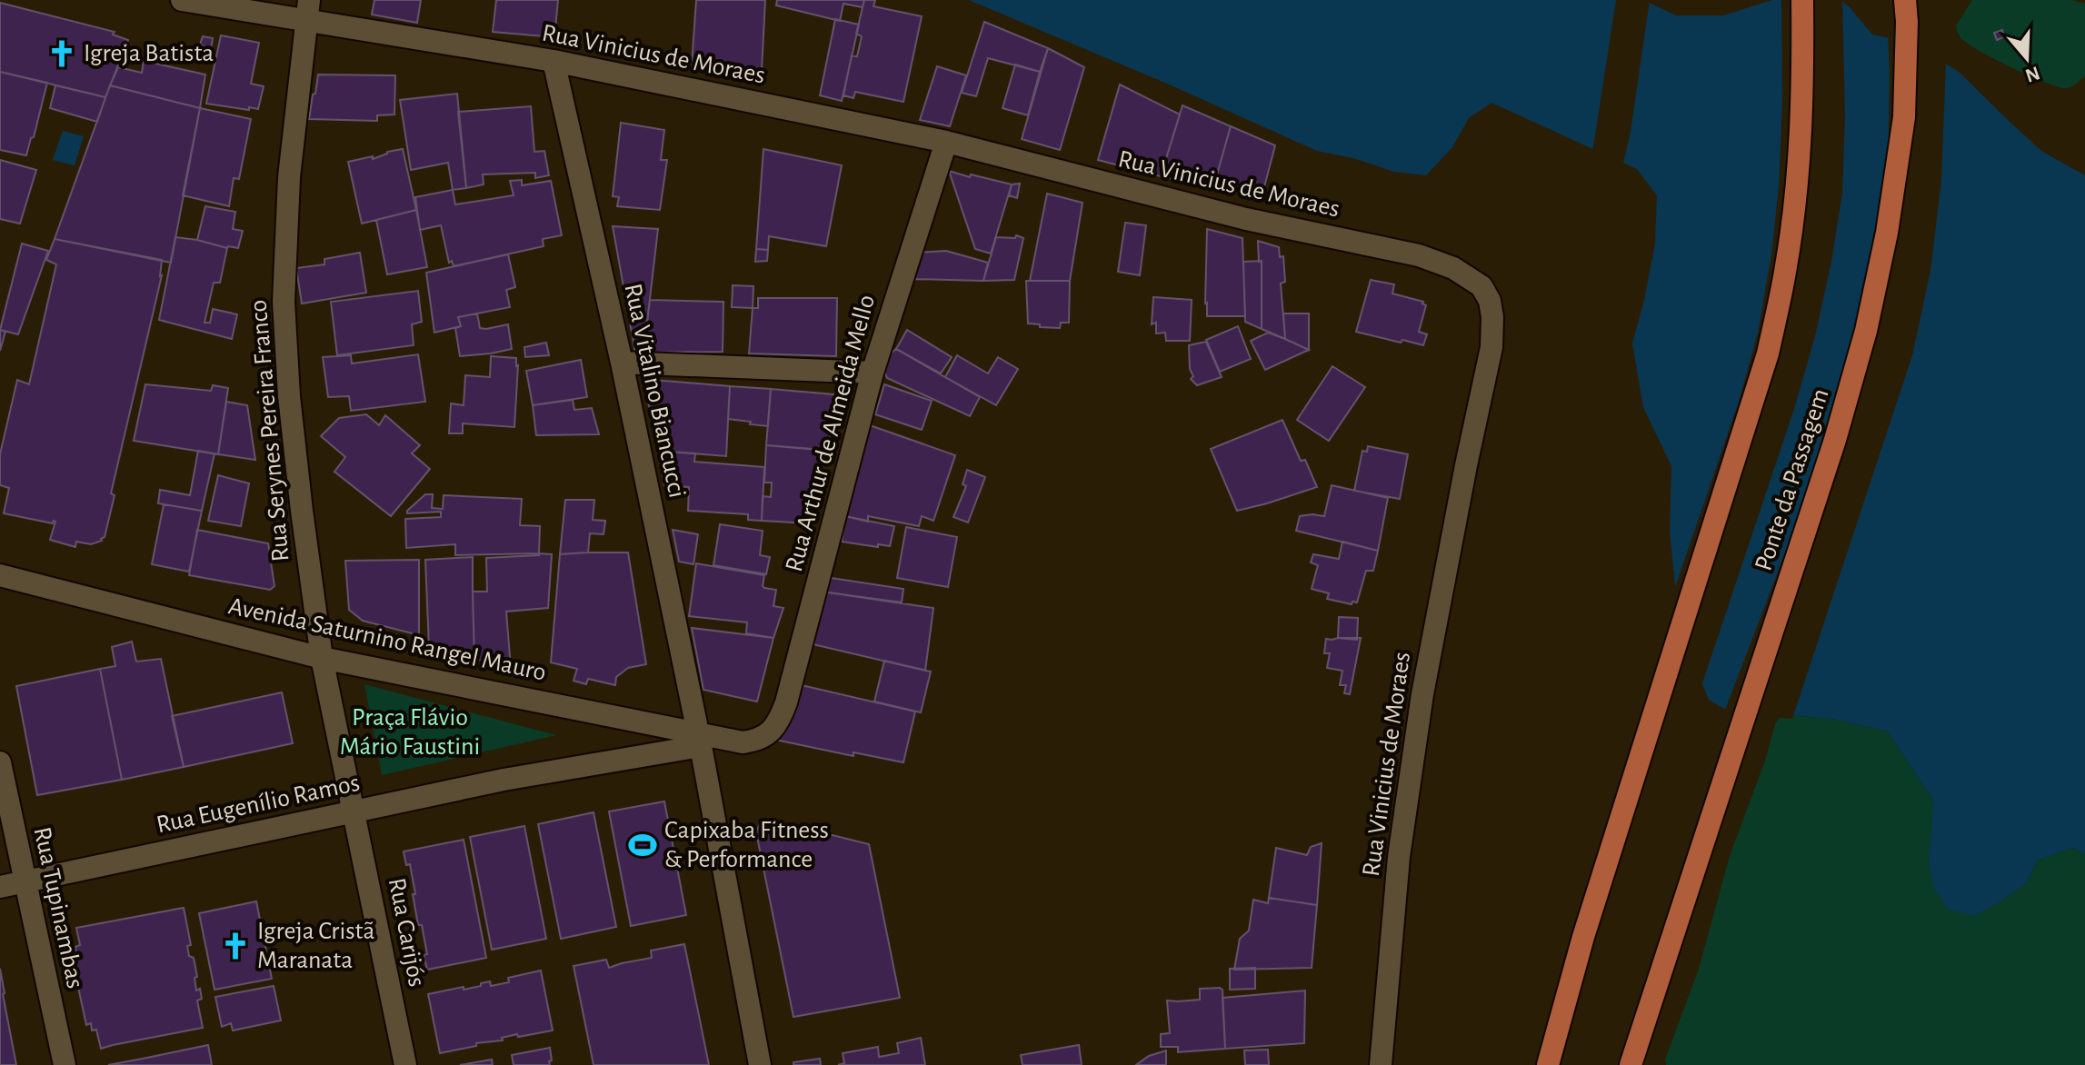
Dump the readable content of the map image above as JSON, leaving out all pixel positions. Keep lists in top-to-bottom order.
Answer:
{
  "streets": {
    "main road": ["Ponte da Passagem"],
    "street": [
      "Rua Vinicius de Moraes",
      "Rua Vitalino Biancucci",
      "Rua Serynes Pereira Franco",
      "Rua Arthur de Almeida Mello",
      "Avenida Saturnino Rangel Mauro",
      "Rua Eugenílio Ramos",
      "Rua Tupinambas",
      "Rua Carijós"
    ]
  },
  "crossings": [
    ["Rua Vinicius de Moraes", "Rua Vitalino Biancucci"],
    ["Rua Vinicius de Moraes", "Rua Serynes Pereira Franco"],
    ["Rua Vinicius de Moraes", "Rua Arthur de Almeida Mello"],
    ["Rua Vitalino Biancucci", "Avenida Saturnino Rangel Mauro"],
    ["Rua Vitalino Biancucci", "Rua Eugenílio Ramos"],
    ["Rua Serynes Pereira Franco", "Avenida Saturnino Rangel Mauro"],
    ["Rua Serynes Pereira Franco", "Rua Eugenílio Ramos"],
    ["Rua Serynes Pereira Franco", "Rua Carijós"],
    ["Rua Arthur de Almeida Mello", "Avenida Saturnino Rangel Mauro"],
    ["Avenida Saturnino Rangel Mauro", "Rua Eugenílio Ramos"],
    ["Rua Eugenílio Ramos", "Rua Tupinambas"],
    ["Rua Eugenílio Ramos", "Rua Carijós"]
  ],
  "parks": ["Praça Flávio Mário Faustini"],
  "places": {
    "church": ["Igreja Batista", "Igreja Cristã Maranata"],
    "sports": ["Capixaba Fitness & Performance"]
  },
  "north": "bottom"
}
